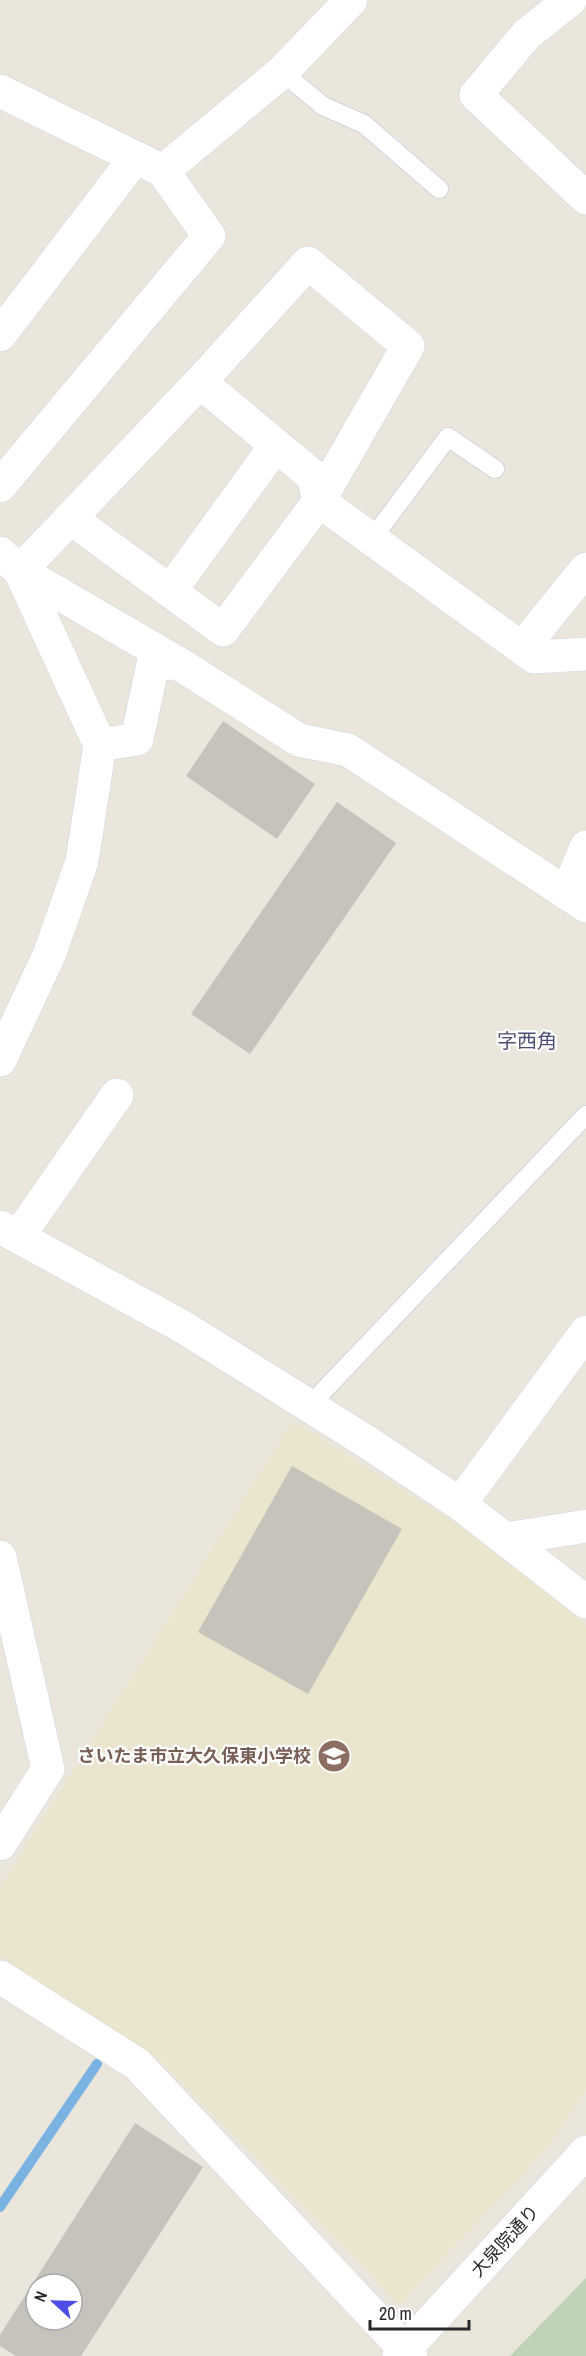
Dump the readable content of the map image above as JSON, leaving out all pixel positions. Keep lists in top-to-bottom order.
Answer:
{
  "streets": {
    "street": ["大泉院通り"]
  },
  "districts": ["字西角"],
  "places": {
    "school or university": ["さいたま市立大久保東小学校"]
  },
  "scale_bar": "20 m",
  "north": "left"
}
